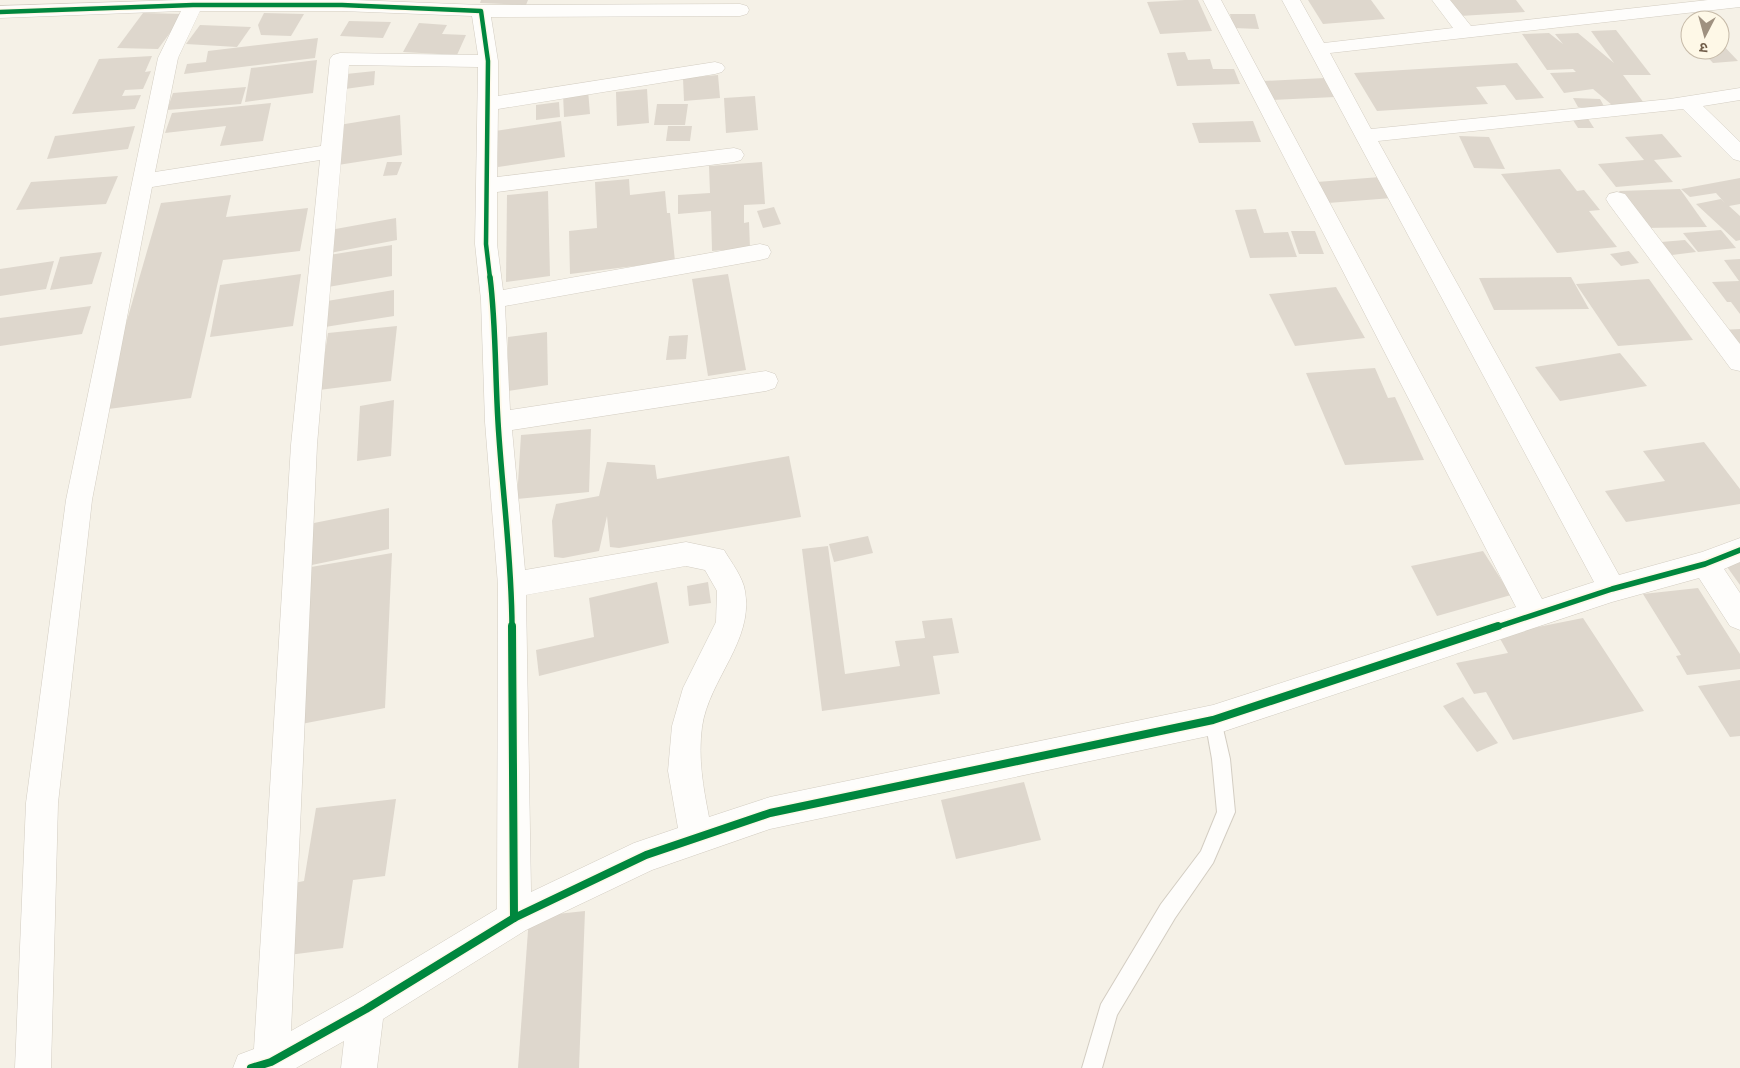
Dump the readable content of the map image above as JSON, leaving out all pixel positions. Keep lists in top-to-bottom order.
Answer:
{
  "north": "bottom"
}
